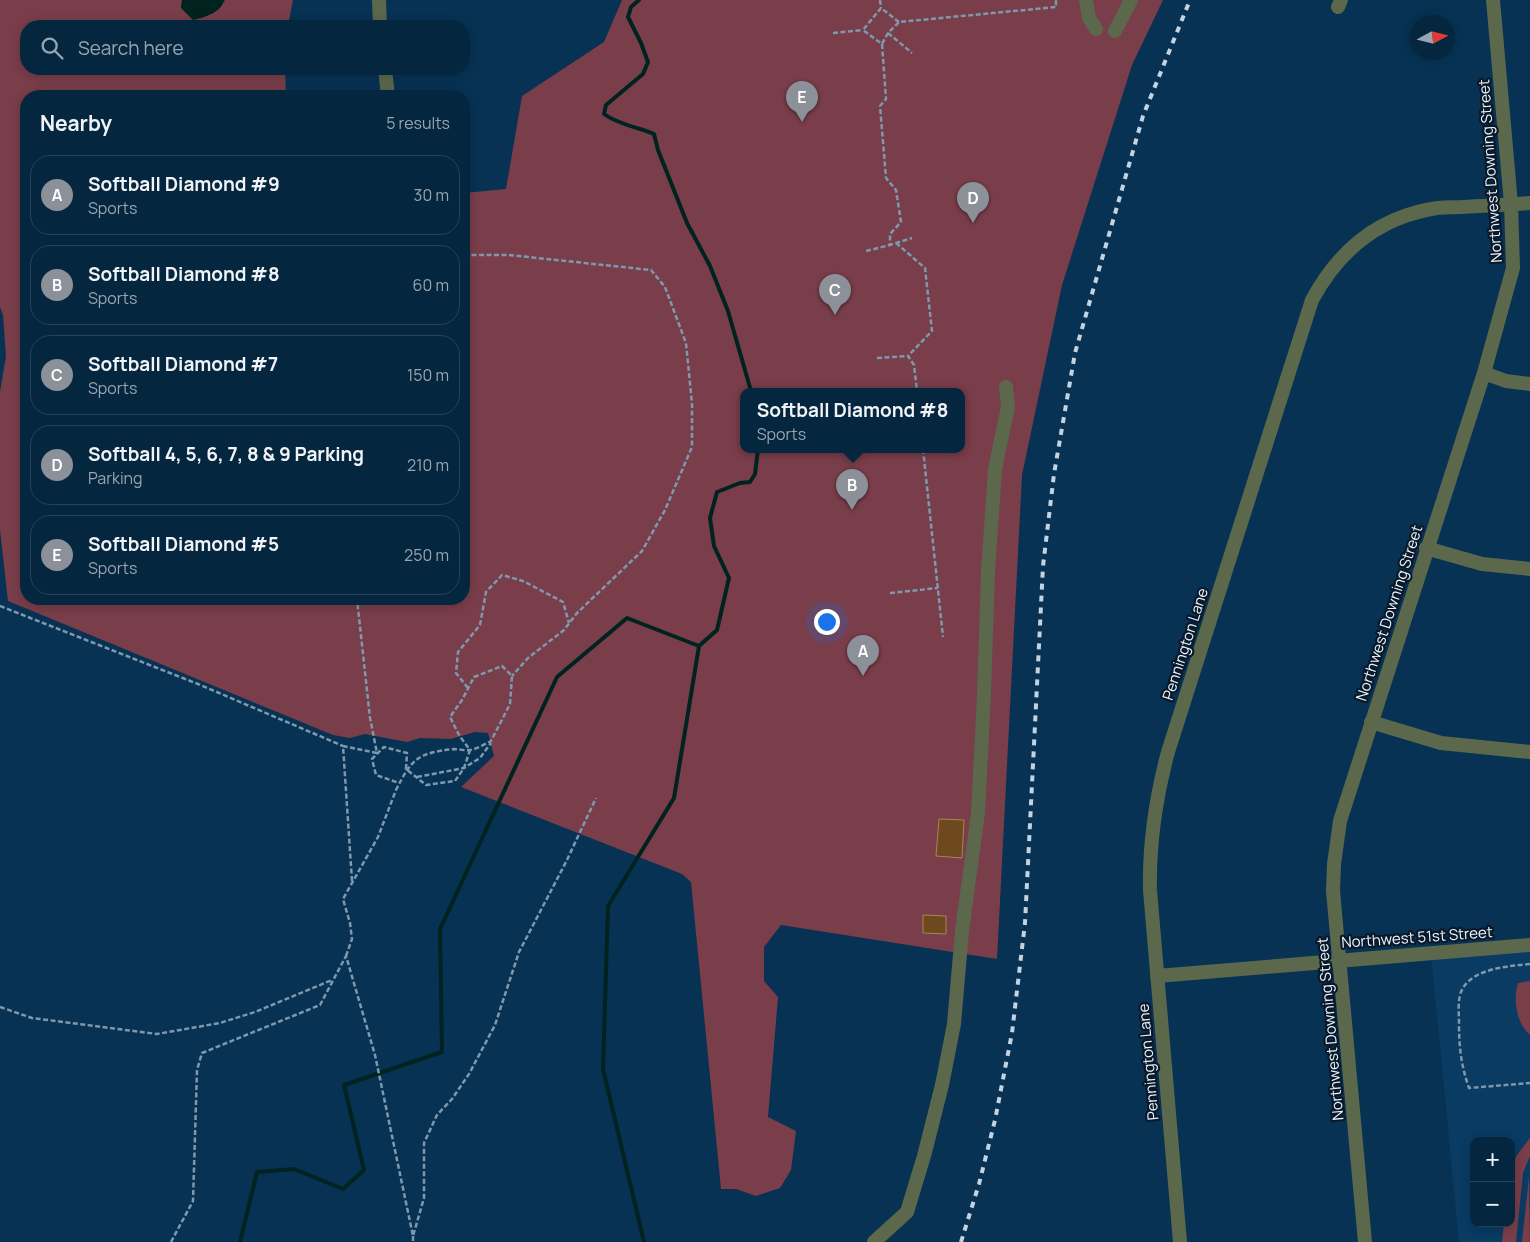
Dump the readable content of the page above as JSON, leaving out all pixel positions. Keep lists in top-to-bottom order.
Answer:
{
  "streets": {
    "street": ["Northwest Downing Street", "Pennington Lane", "Northwest 51st Street"]
  },
  "crossings": [
    ["Northwest Downing Street", "Pennington Lane"],
    ["Northwest Downing Street", "Northwest 51st Street"],
    ["Pennington Lane", "Northwest 51st Street"]
  ],
  "north": "right",
  "page": {
    "search": "Search here",
    "pins": [
      "E",
      "D",
      "C",
      "B",
      "A"
    ],
    "heading": ["Nearby", "5 results"],
    "list": [
      {
        "mark": "A",
        "name": "Softball Diamond #9",
        "note": "Sports",
        "value": "30 m"
      },
      {
        "mark": "B",
        "name": "Softball Diamond #8",
        "note": "Sports",
        "value": "60 m"
      },
      {
        "mark": "C",
        "name": "Softball Diamond #7",
        "note": "Sports",
        "value": "150 m"
      },
      {
        "mark": "D",
        "name": "Softball 4, 5, 6, 7, 8 & 9 Parking",
        "note": "Parking",
        "value": "210 m"
      },
      {
        "mark": "E",
        "name": "Softball Diamond #5",
        "note": "Sports",
        "value": "250 m"
      }
    ],
    "popup": ["Softball Diamond #8", "Sports"],
    "map_buttons": ["+", "−"]
  }
}
